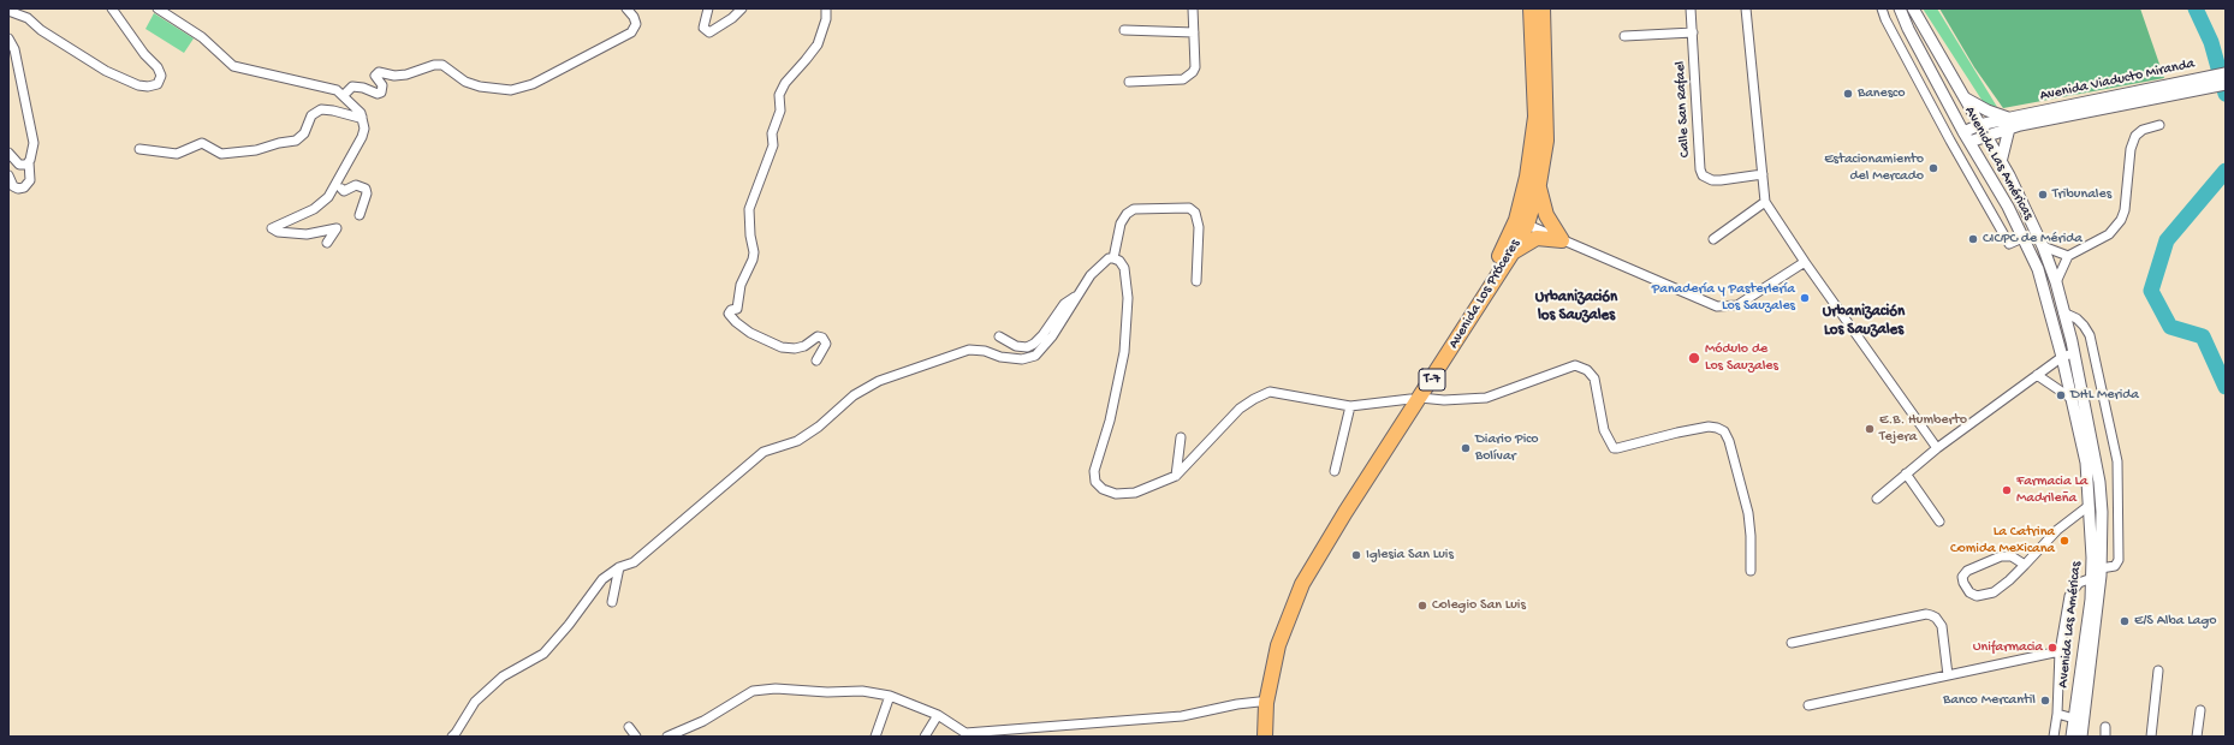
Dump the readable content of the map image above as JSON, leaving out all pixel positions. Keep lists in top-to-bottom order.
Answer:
{
  "streets": {
    "highway": ["Avenida Los Próceres", "T-7"],
    "street": ["Avenida Viaducto Miranda", "Calle San Rafael", "Avenida Las Américas"]
  },
  "crossings": [
    ["Avenida Los Próceres", "T-7"]
  ],
  "districts": ["Urbanización los Sauzales", "Urbanización Los Sauzales"],
  "places": [
    "Banesco",
    "Estacionamiento del Mercado",
    "Tribunales",
    "CICPC de Mérida",
    "Panadería y Pasterlería Los Sauzales",
    "Módulo de Los Sauzales",
    "DHL Merida",
    "E.B. Humberto Tejera",
    "Diario Pico Bolívar",
    "Farmacia La Madrileña",
    "La Catrina Comida Mexicana",
    "Iglesia San Luis",
    "Colegio San Luis",
    "E/S Alba Lago",
    "Unifarmacia",
    "Banco Mercantil"
  ]
}
